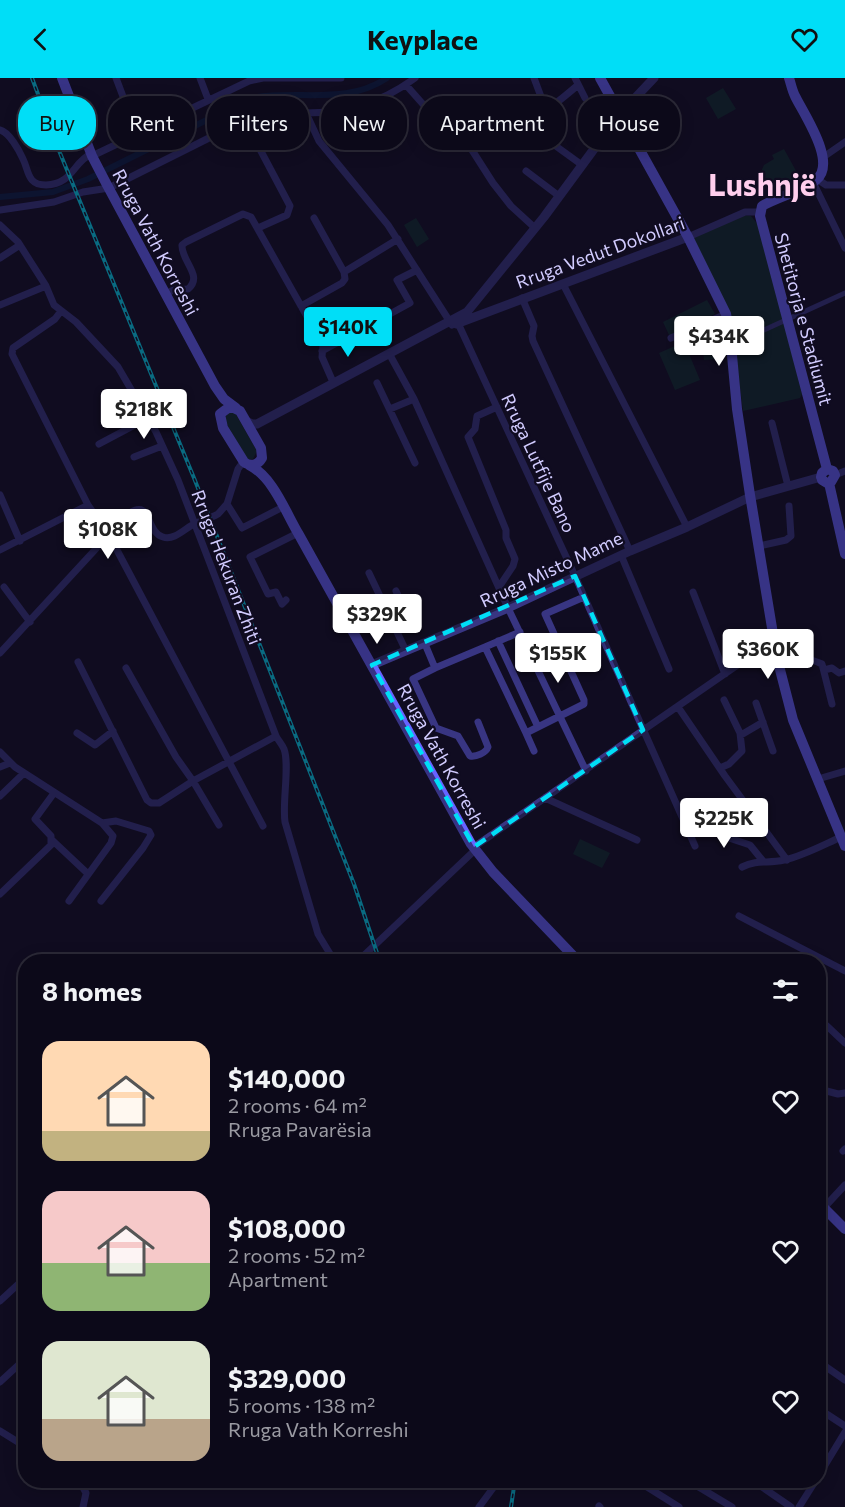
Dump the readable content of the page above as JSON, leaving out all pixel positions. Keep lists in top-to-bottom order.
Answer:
{
  "streets": {
    "main road": ["Rruga Vath Korreshi", "Shetitorja e Stadiumit"],
    "street": [
      "Rruga Vedut Dokollari",
      "Rruga Lutfije Bano",
      "Rruga Hekuran Zhiti",
      "Rruga Misto Mame"
    ]
  },
  "crossings": [
    ["Rruga Vath Korreshi", "Rruga Misto Mame"],
    ["Rruga Vedut Dokollari", "Shetitorja e Stadiumit"],
    ["Shetitorja e Stadiumit", "Rruga Misto Mame"],
    ["Rruga Lutfije Bano", "Rruga Misto Mame"]
  ],
  "districts": ["Lushnjë"],
  "page": {
    "header": "Keyplace",
    "chip": [
      "Buy",
      "Rent",
      "Filters",
      "New",
      "Apartment",
      "House"
    ],
    "price": [
      "$140K",
      "$434K",
      "$218K",
      "$108K",
      "$329K",
      "$360K",
      "$155K",
      "$225K"
    ],
    "heading": "8 homes",
    "list": [
      {
        "name": "$140,000",
        "note": "2 rooms · 64 m² · Rruga Pavarësia"
      },
      {
        "name": "$108,000",
        "note": "2 rooms · 52 m² · Apartment"
      },
      {
        "name": "$329,000",
        "note": "5 rooms · 138 m² · Rruga Vath Korreshi"
      }
    ]
  }
}
